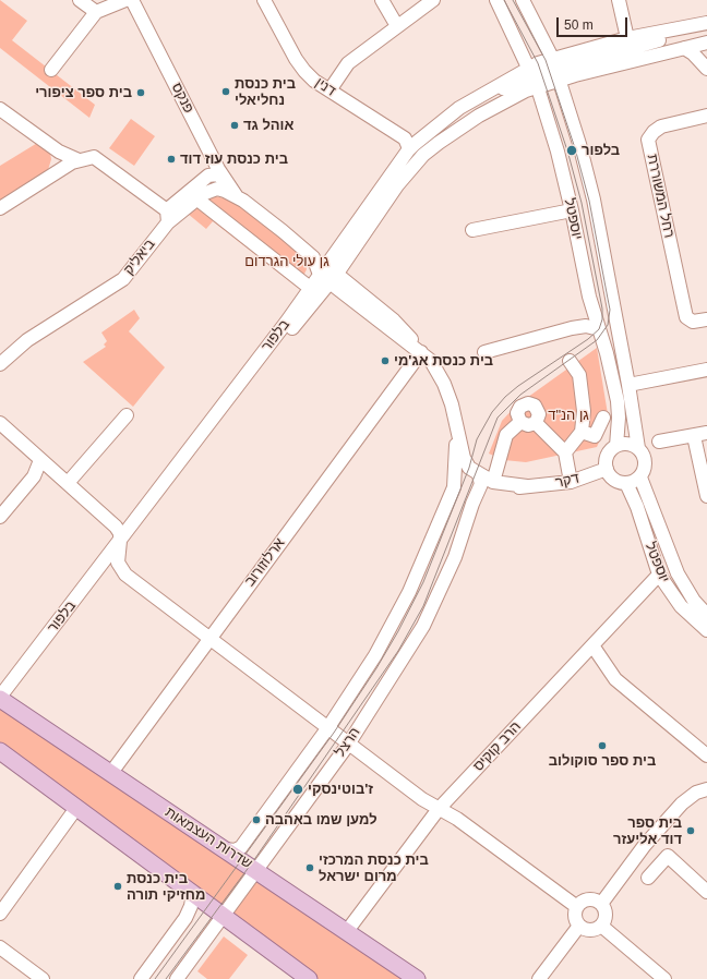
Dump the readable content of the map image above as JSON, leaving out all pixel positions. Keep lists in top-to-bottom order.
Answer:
{
  "streets": {
    "main road": ["שדרות העצמאות"],
    "street": [
      "דנין",
      "פנקס",
      "רחל המשוררת",
      "יוספטל",
      "ביאליק",
      "בלפור",
      "דקר",
      "ארלוזורוב",
      "הרצל",
      "הרב קוקיס"
    ]
  },
  "crossings": [
    ["דנין", "בלפור"],
    ["פנקס", "ביאליק"],
    ["פנקס", "הרצל"],
    ["יוספטל", "בלפור"],
    ["יוספטל", "דקר"],
    ["יוספטל", "הרב קוקיס"],
    ["ביאליק", "הרצל"],
    ["בלפור", "הרצל"],
    ["בלפור", "שדרות העצמאות"],
    ["דקר", "הרצל"],
    ["ארלוזורוב", "הרצל"],
    ["ארלוזורוב", "שדרות העצמאות"],
    ["הרצל", "שדרות העצמאות"],
    ["הרב קוקיס", "שדרות העצמאות"]
  ],
  "parks": ["גן עולי הגרדום", "גן הנ\"ד"],
  "places": [
    "בית כנסת נחליאלי",
    "בית ספר ציפורי",
    "אוהל גד",
    "בלפור",
    "בית כנסת עוז דוד",
    "בית כנסת אג'מי",
    "בית ספר סוקולוב",
    "ז'בוטינסקי",
    "למען שמו באהבה",
    "בית ספר דוד אליעזר",
    "בית כנסת המרכזי מרום ישראל",
    "בית כנסת מחזיקי תורה"
  ],
  "scale_bar": "50 m"
}
